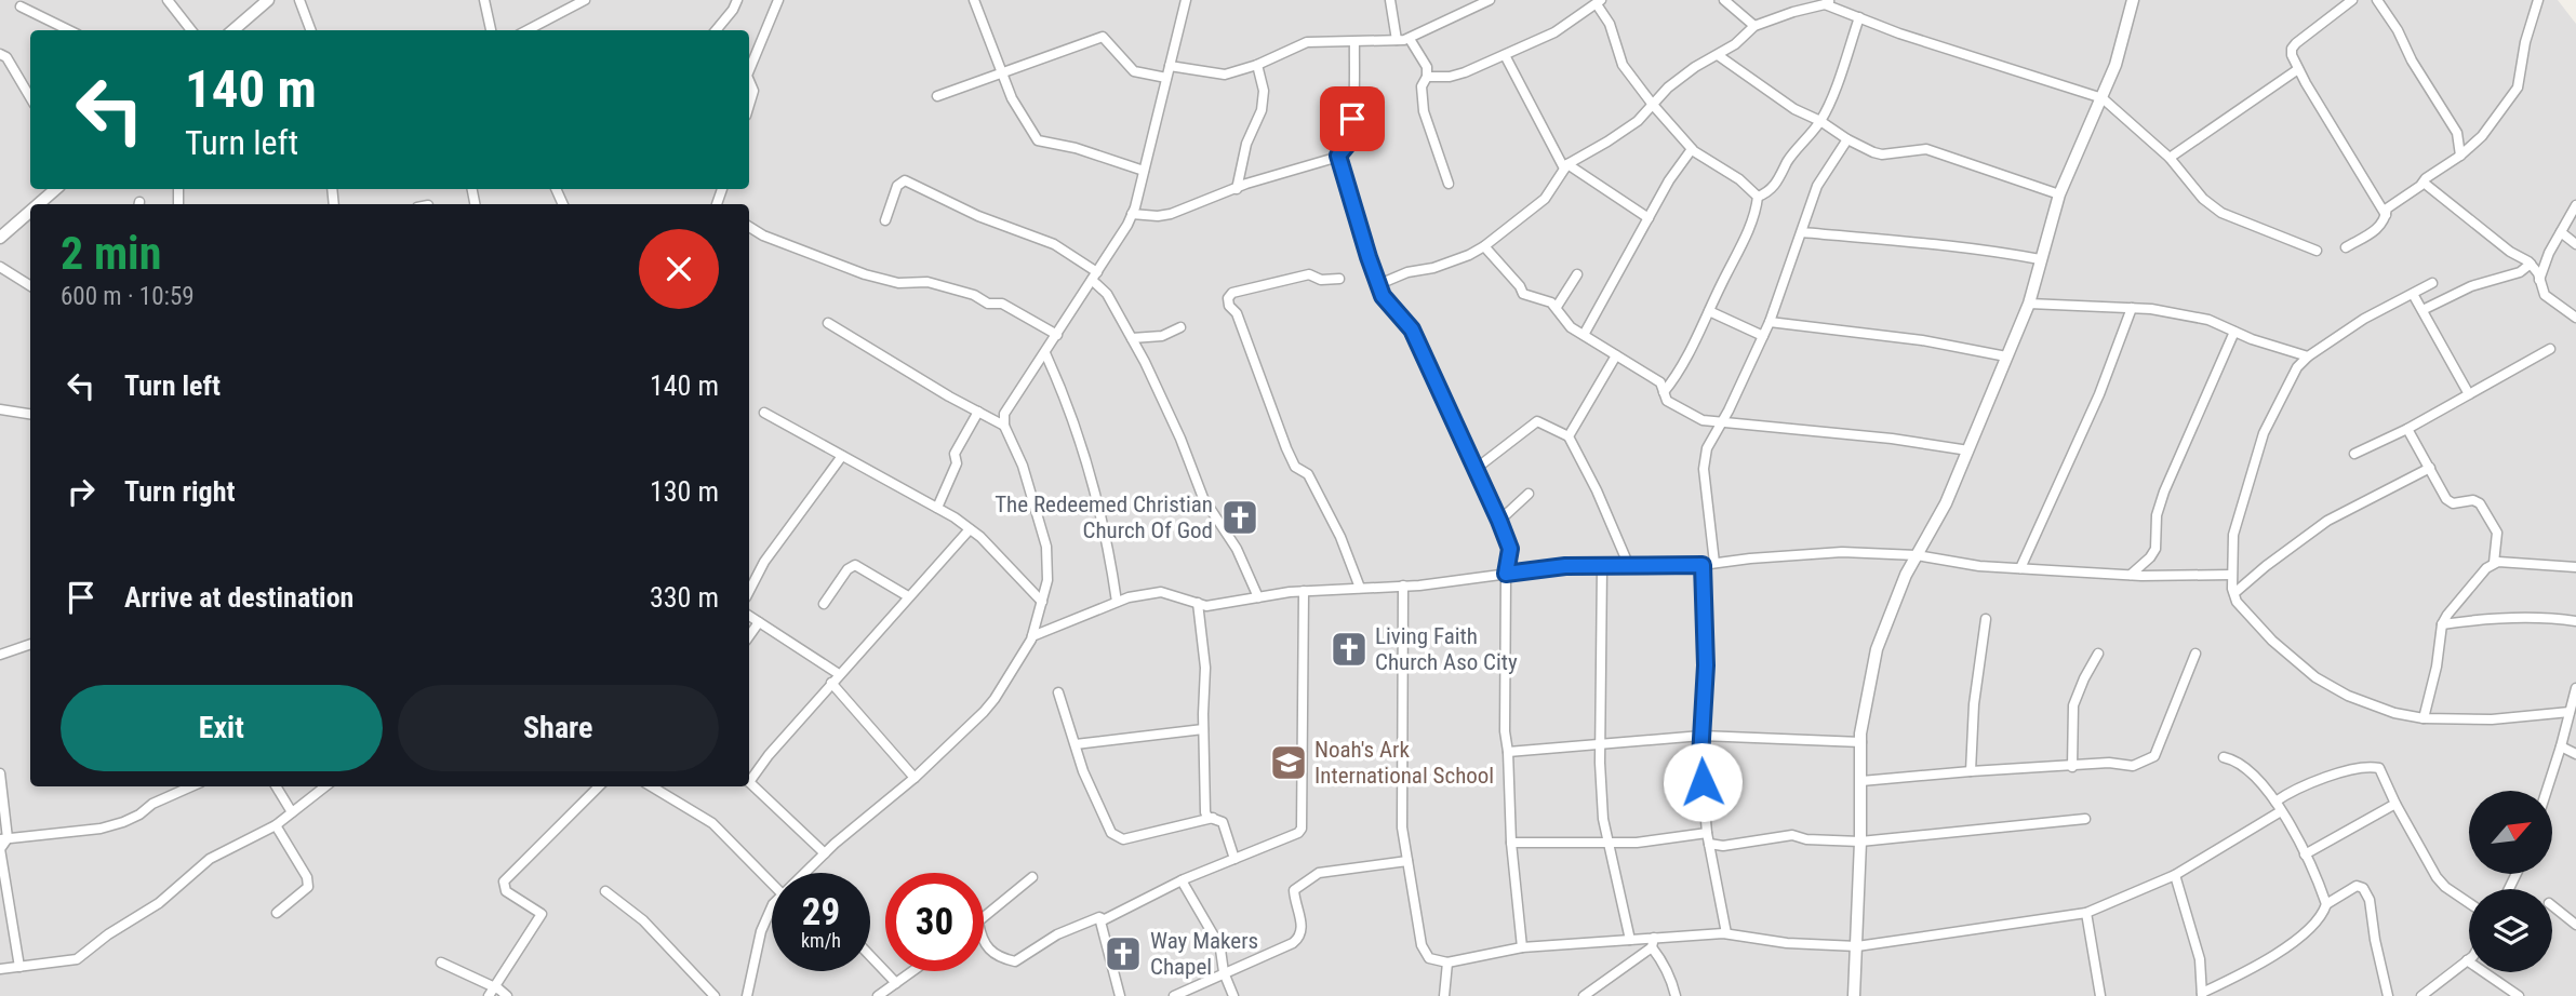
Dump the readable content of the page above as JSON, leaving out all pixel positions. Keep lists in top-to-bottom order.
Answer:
{
  "places": {
    "church": ["The Redeemed Christian Church Of God", "Living Faith Church Aso City", "Way Makers Chapel"],
    "school or university": ["Noah's Ark International School"]
  },
  "north": "top right",
  "page": {
    "turn": ["140 m", "Turn left"],
    "heading": ["2 min", "600 m · 10:59"],
    "list": [
      {
        "name": "Turn left",
        "value": "140 m"
      },
      {
        "name": "Turn right",
        "value": "130 m"
      },
      {
        "name": "Arrive at destination",
        "value": "330 m"
      }
    ],
    "buttons": ["Exit", "Share"],
    "speed": "29 km/h",
    "limit": "30"
  }
}
